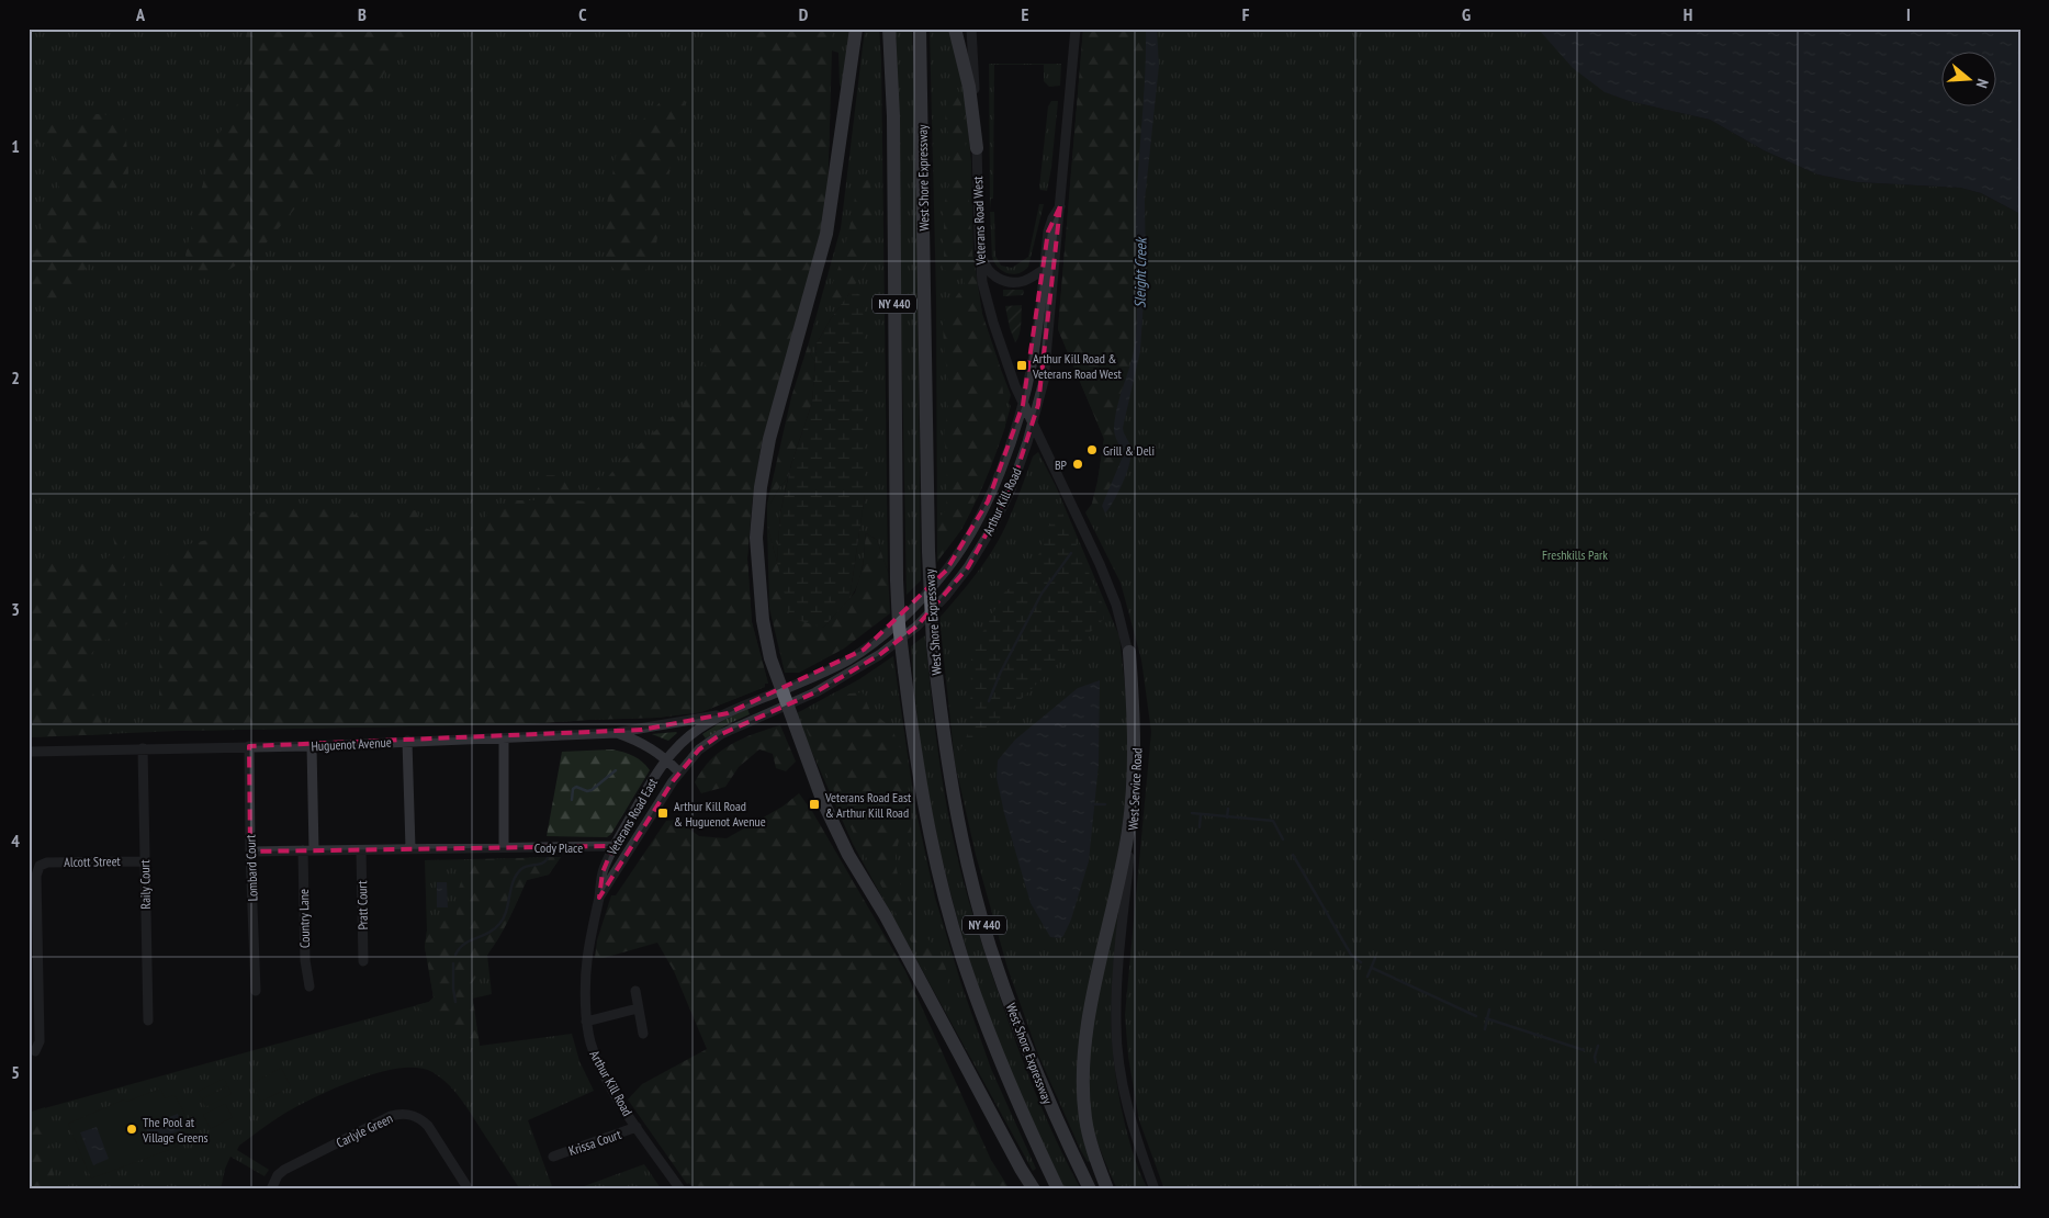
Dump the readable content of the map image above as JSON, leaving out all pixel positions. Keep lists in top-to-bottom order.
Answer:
{
  "streets": {
    "highway": ["West Shore Expressway", "NY 440"],
    "street": [
      "Veterans Road West",
      "Arthur Kill Road",
      "Huguenot Avenue",
      "West Service Road",
      "Veterans Road East",
      "Cody Place",
      "Alcott Street",
      "Lombard Court",
      "Raily Court",
      "Pratt Court",
      "Country Lane",
      "Carlyle Green",
      "Krissa Court"
    ]
  },
  "crossings": [
    ["Veterans Road West", "Arthur Kill Road"],
    ["Veterans Road West", "West Service Road"],
    ["Arthur Kill Road", "West Service Road"],
    ["Arthur Kill Road", "Veterans Road East"],
    ["Arthur Kill Road", "Krissa Court"],
    ["Huguenot Avenue", "Veterans Road East"],
    ["Huguenot Avenue", "Lombard Court"],
    ["Huguenot Avenue", "Raily Court"],
    ["Veterans Road East", "Cody Place"],
    ["Cody Place", "Lombard Court"],
    ["Cody Place", "Pratt Court"],
    ["Cody Place", "Country Lane"],
    ["Alcott Street", "Raily Court"]
  ],
  "water": ["Sleight Creek"],
  "parks": ["Freshkills Park"],
  "places": {
    "transit": ["Arthur Kill Road & Veterans Road West", "Veterans Road East & Arthur Kill Road", "Arthur Kill Road & Huguenot Avenue"],
    "other": ["Grill & Deli", "BP", "The Pool at Village Greens"]
  },
  "north": "right",
  "grid": {
    "columns": [
      "A",
      "B",
      "C",
      "D",
      "E",
      "F",
      "G",
      "H",
      "I"
    ],
    "rows": [
      "1",
      "2",
      "3",
      "4",
      "5"
    ]
  }
}
